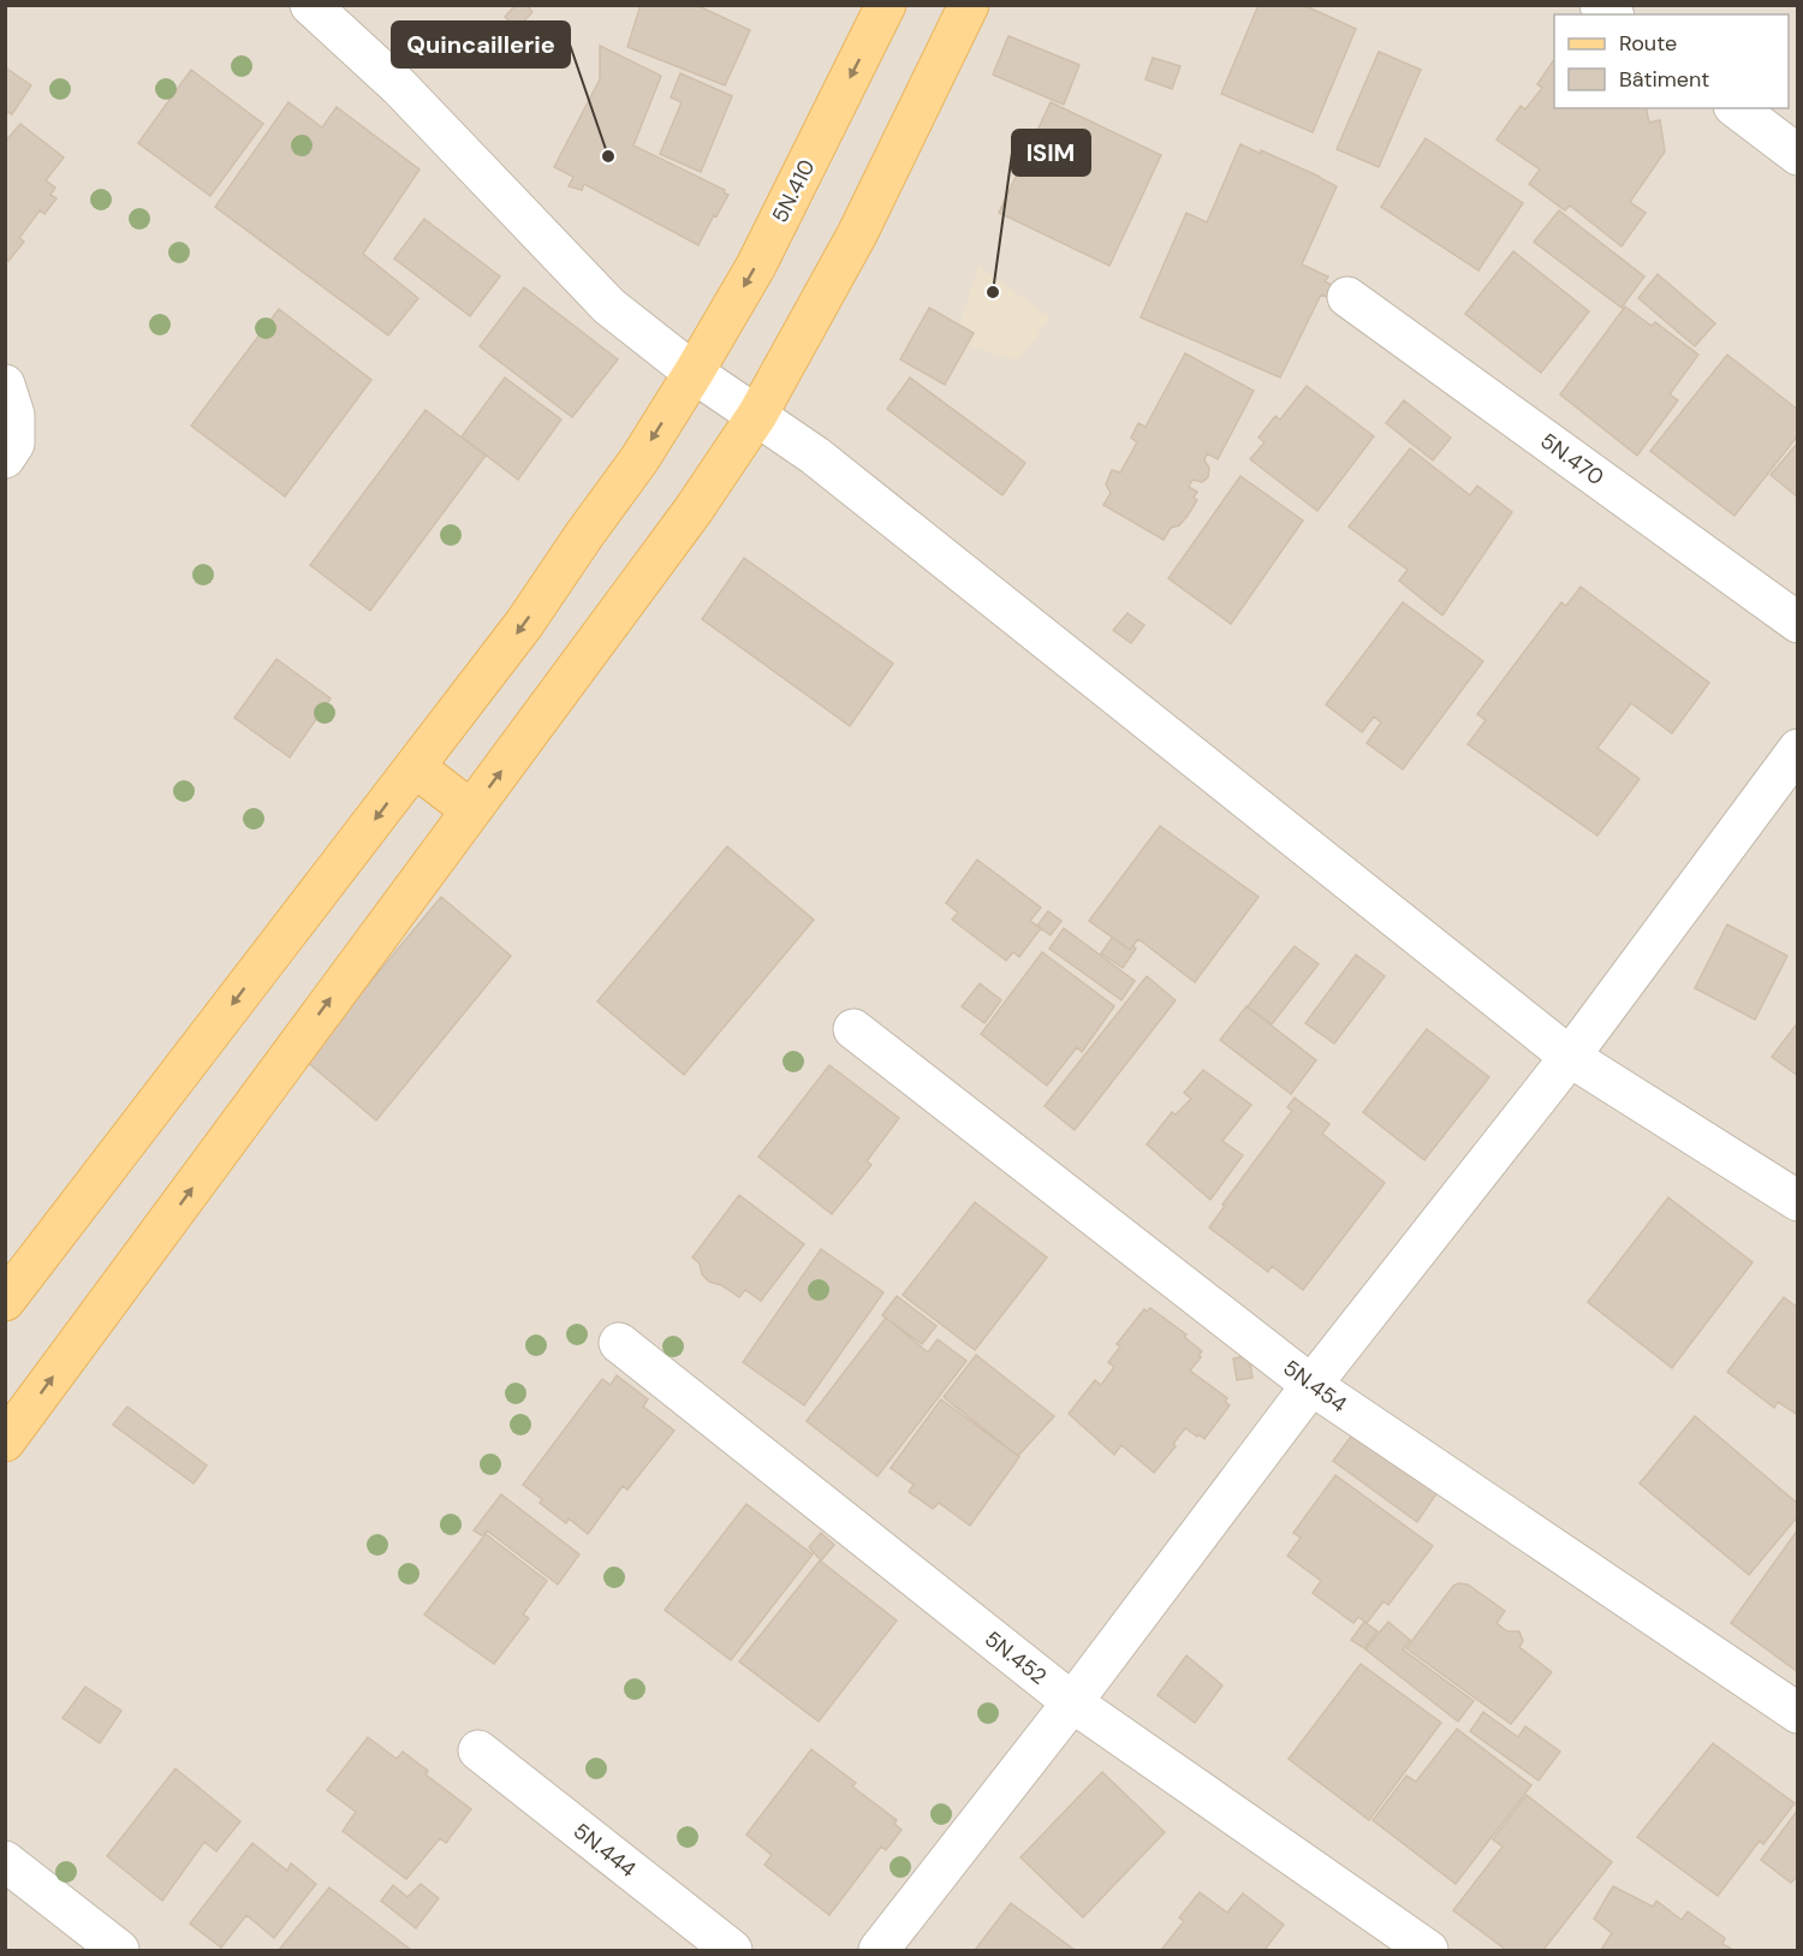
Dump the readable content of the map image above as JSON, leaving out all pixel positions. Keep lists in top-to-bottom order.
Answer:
{
  "streets": {
    "main road": ["5N.410"],
    "street": [
      "5N.470",
      "5N.454",
      "5N.452",
      "5N.444"
    ]
  },
  "places": ["Quincaillerie", "ISIM"],
  "legend": ["Route", "Bâtiment"]
}
